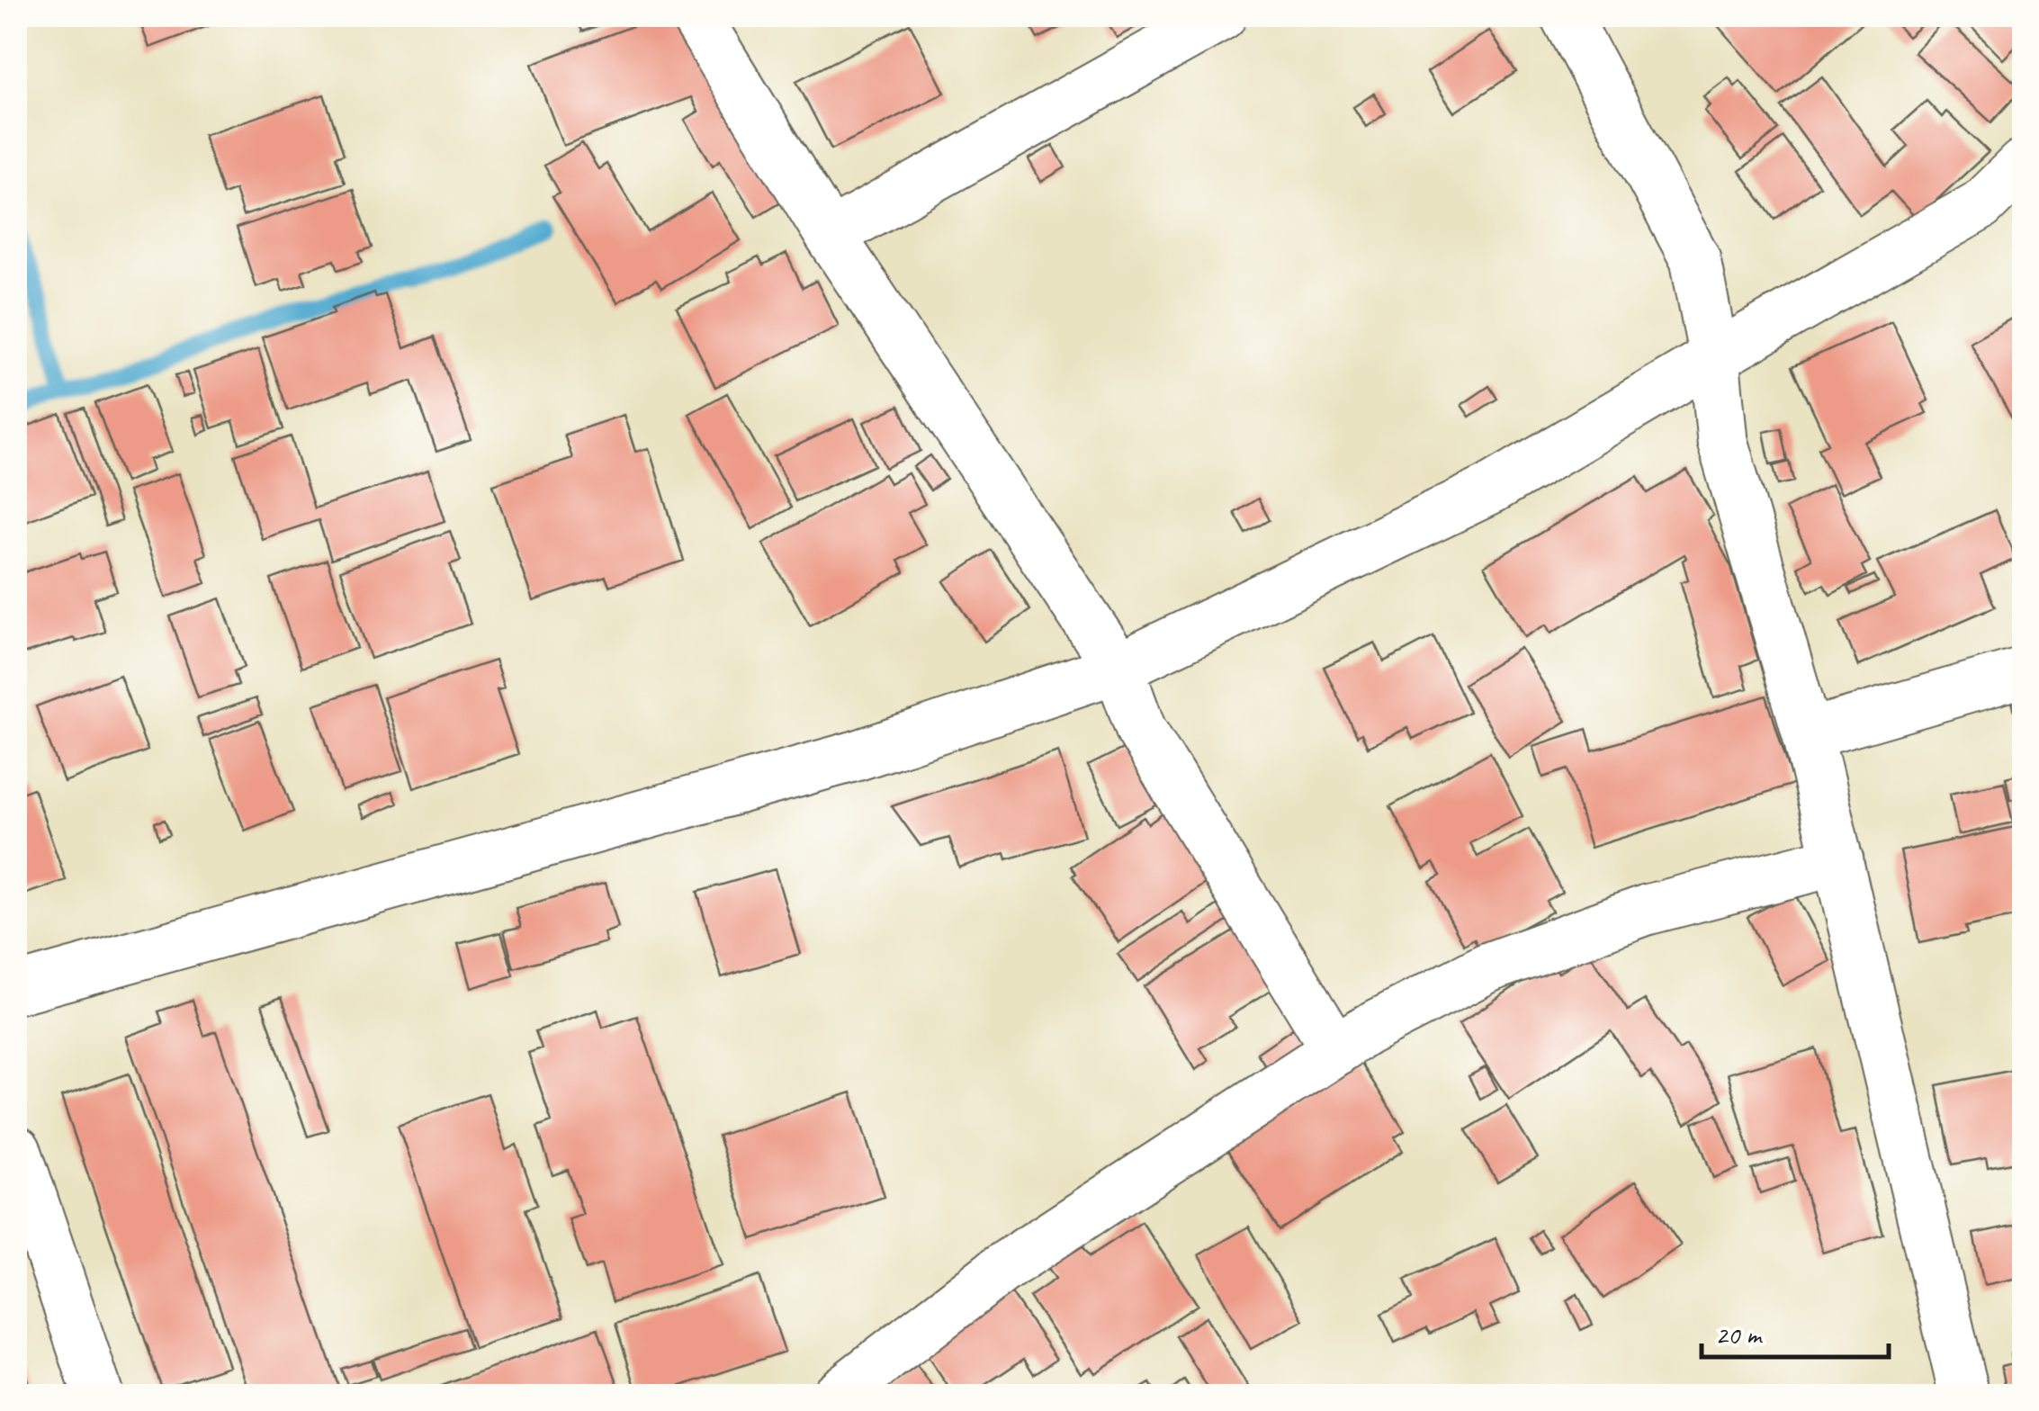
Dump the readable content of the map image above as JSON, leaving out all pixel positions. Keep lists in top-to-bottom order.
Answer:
{
  "scale_bar": "20 m"
}
